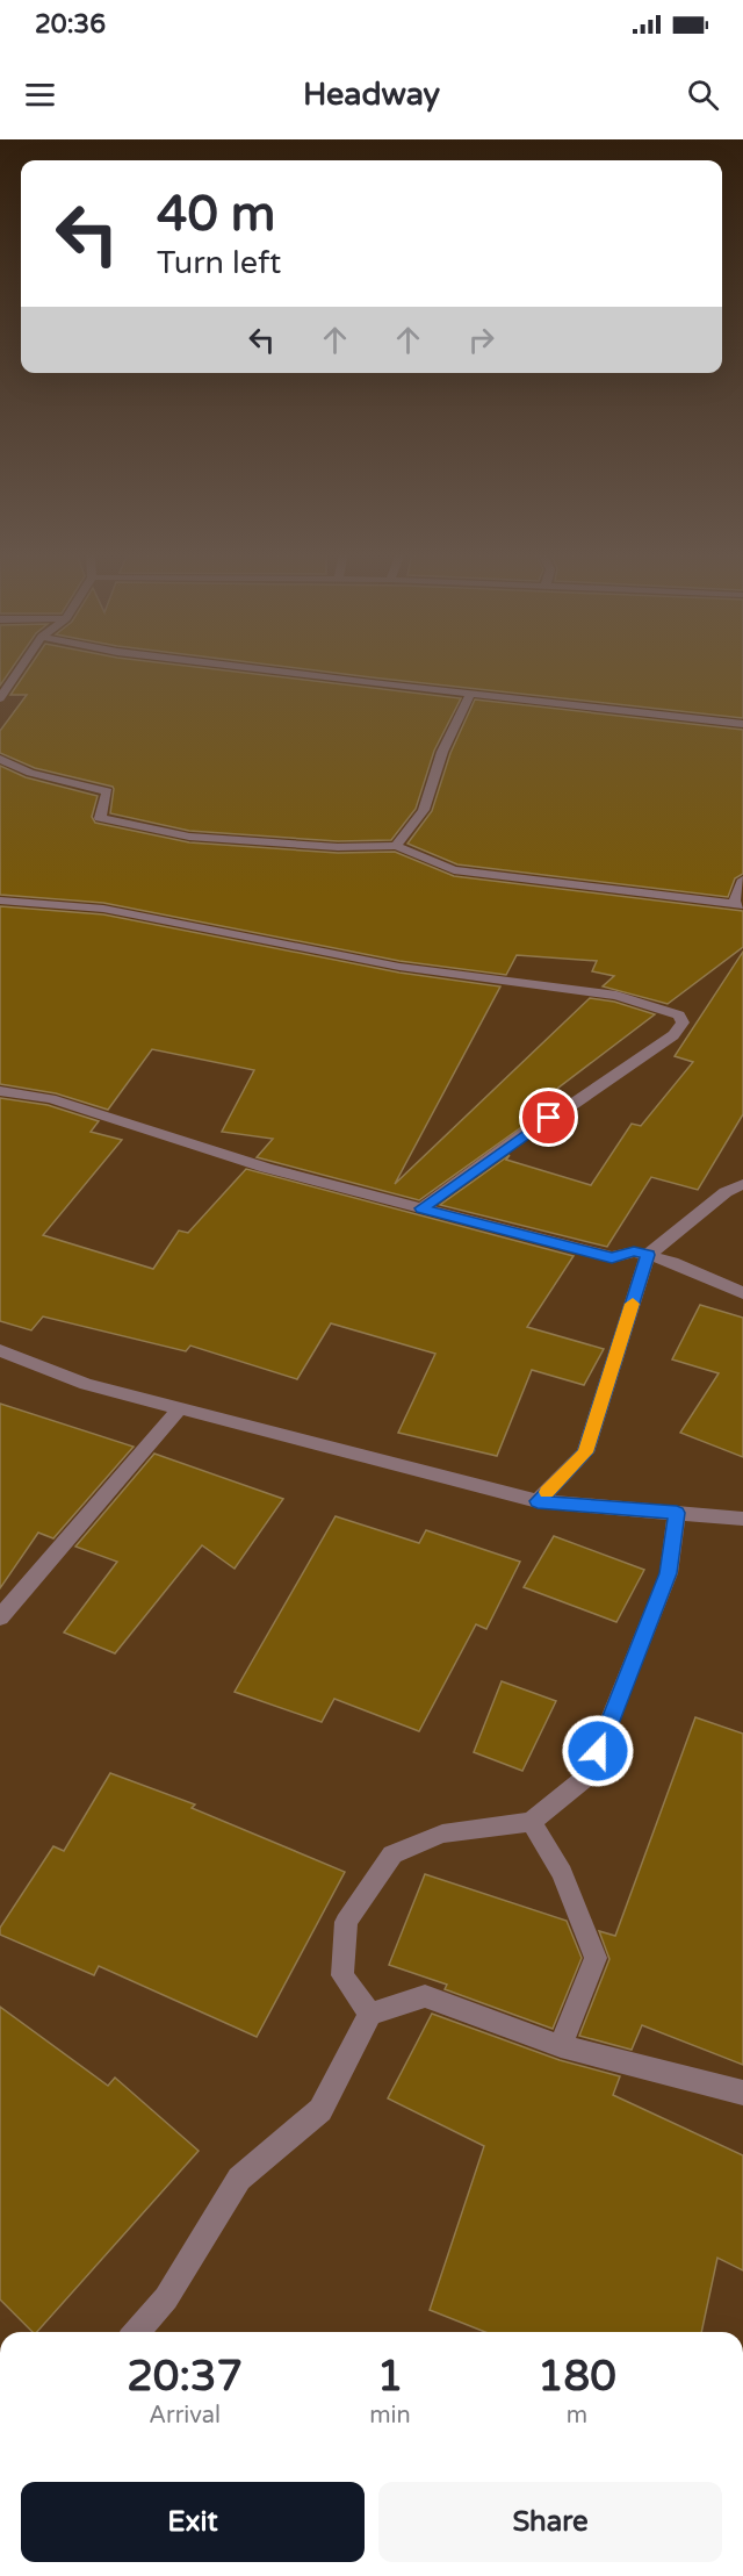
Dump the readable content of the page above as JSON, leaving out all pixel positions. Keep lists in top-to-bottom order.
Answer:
{
  "page": {
    "status": "20:36",
    "header": "Headway",
    "turn": ["40 m", "Turn left"],
    "eta": [
      "20:37",
      "Arrival",
      "1",
      "min",
      "180",
      "m"
    ],
    "buttons": ["Exit", "Share"]
  }
}
